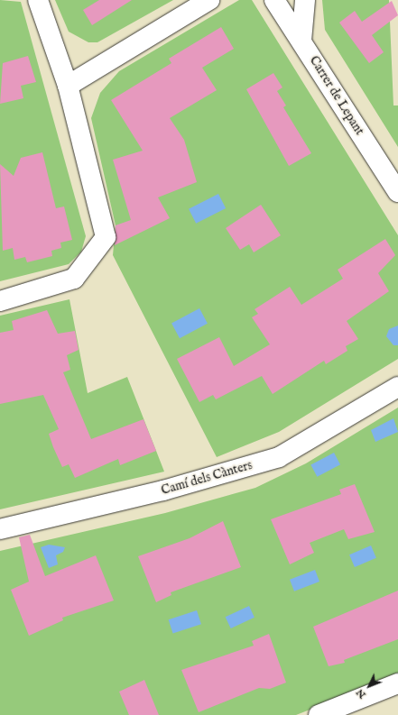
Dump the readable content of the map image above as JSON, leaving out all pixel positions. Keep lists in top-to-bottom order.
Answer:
{
  "streets": {
    "street": ["Carrer de Lepant", "Camí dels Cànters"]
  },
  "north": "bottom left"
}
